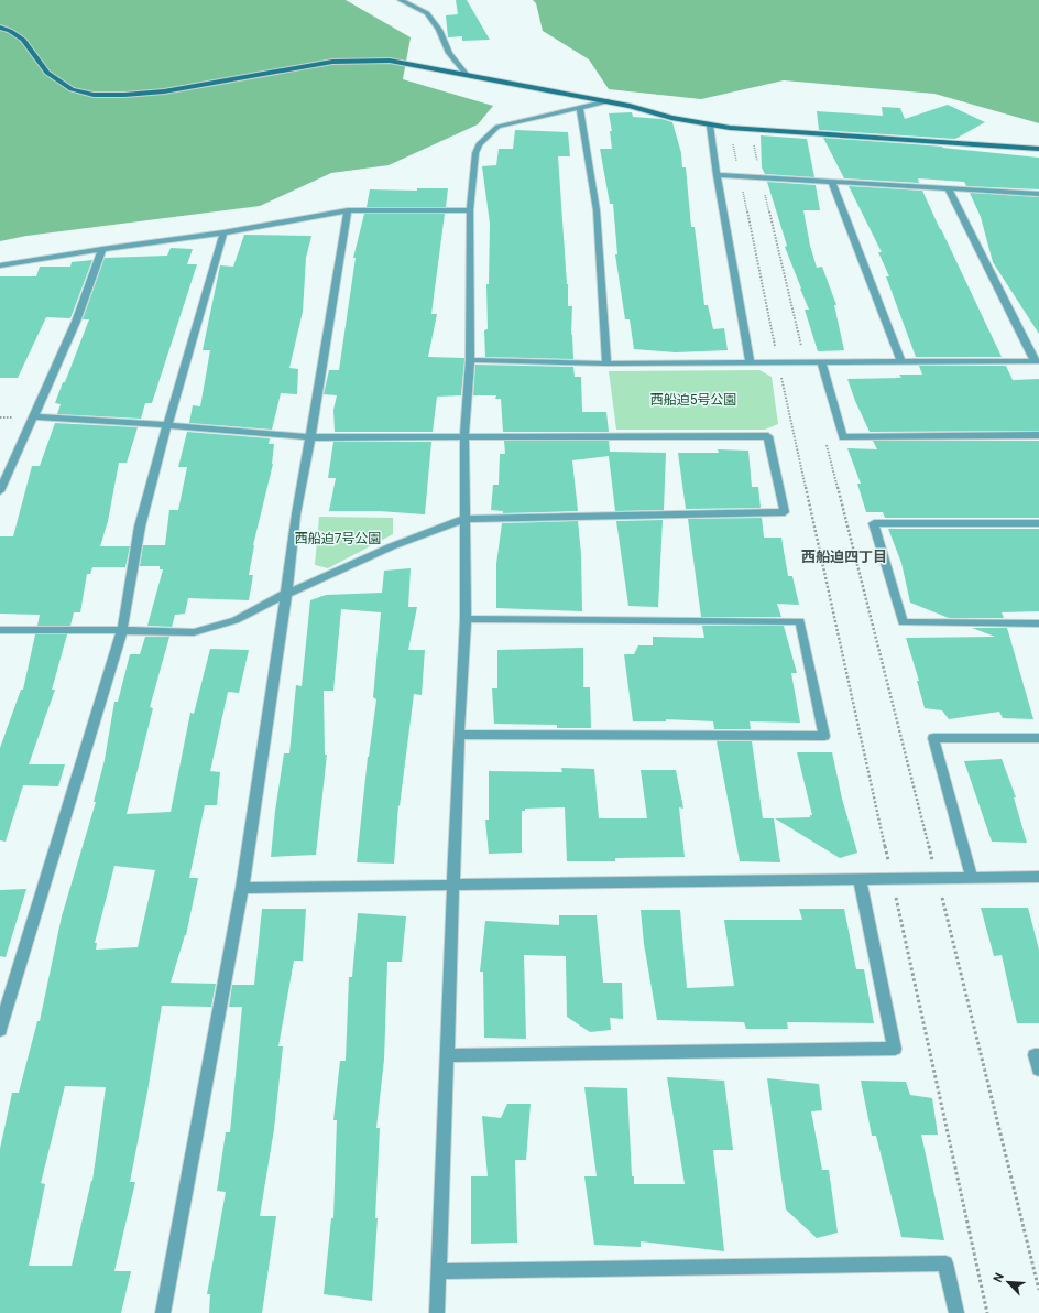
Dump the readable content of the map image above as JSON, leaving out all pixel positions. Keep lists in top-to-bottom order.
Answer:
{
  "districts": ["西船迫四丁目"],
  "parks": ["西船迫5号公園", "西船迫7号公園"],
  "north": "top left"
}
